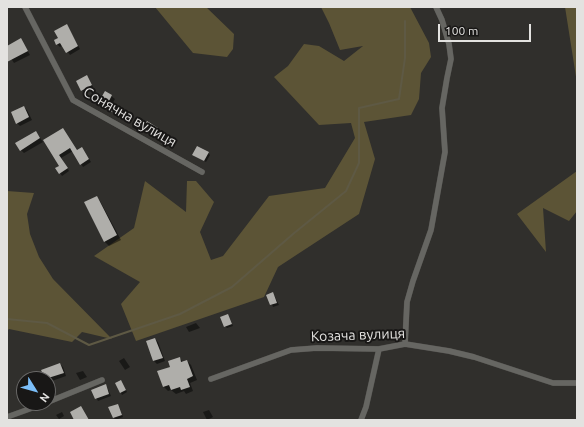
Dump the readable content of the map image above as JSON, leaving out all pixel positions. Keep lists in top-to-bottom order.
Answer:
{
  "streets": {
    "street": ["Сонячна вулиця", "Козача вулиця"]
  },
  "scale_bar": "100 m",
  "north": "bottom right"
}
